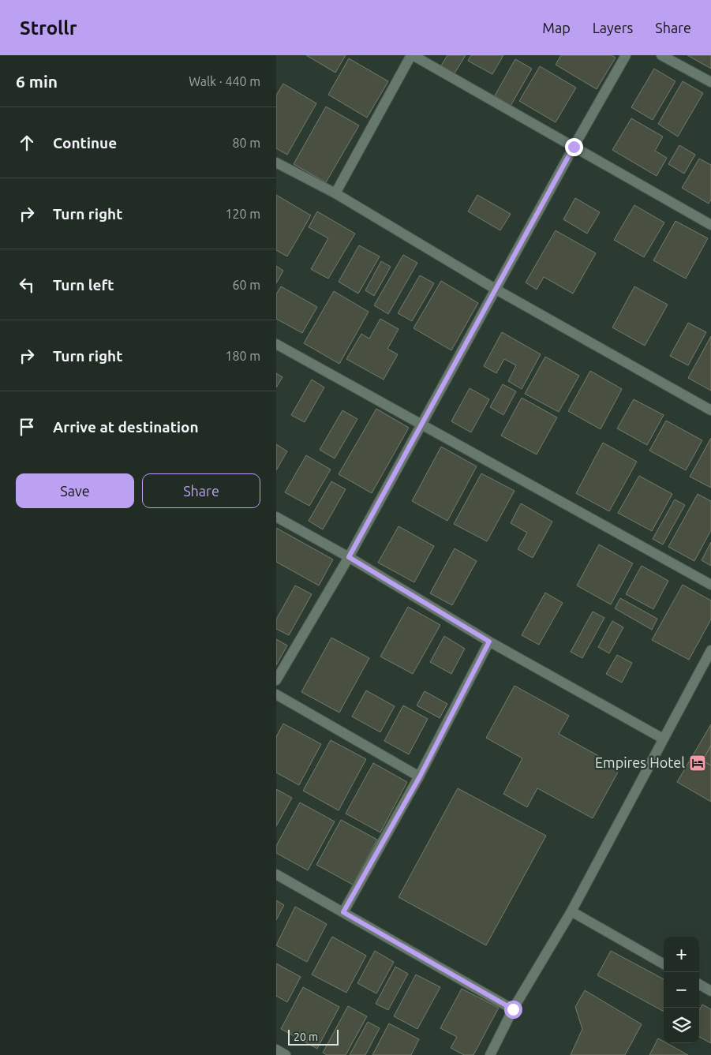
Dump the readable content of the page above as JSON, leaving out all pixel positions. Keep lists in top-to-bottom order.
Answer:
{
  "places": {
    "hotel": ["Empires Hotel"]
  },
  "scale_bar": "20 m",
  "page": {
    "header": "Strollr",
    "nav": ["Map", "Layers", "Share"],
    "heading": ["6 min", "Walk · 440 m"],
    "list": [
      ["Continue", "80 m"],
      ["Turn right", "120 m"],
      ["Turn left", "60 m"],
      ["Turn right", "180 m"],
      "Arrive at destination"
    ],
    "buttons": ["Save", "Share"],
    "map_buttons": ["+", "−"],
    "scale": "20 m"
  }
}
